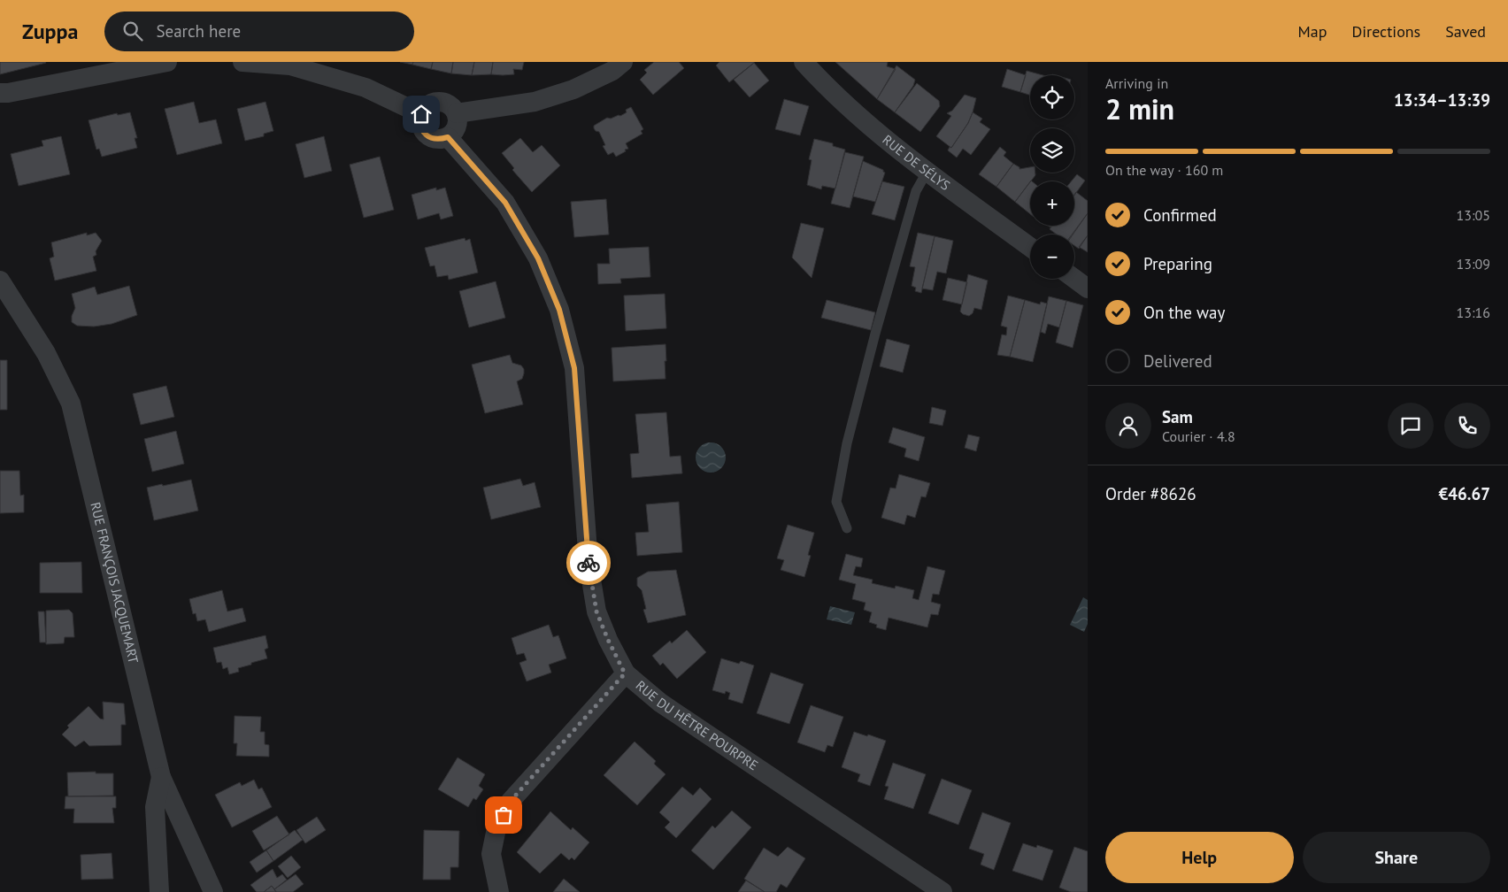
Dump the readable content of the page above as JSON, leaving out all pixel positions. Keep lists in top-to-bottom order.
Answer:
{
  "streets": {
    "street": ["RUE DE SÉLYS", "RUE FRANÇOIS JACQUEMART", "RUE DU HÊTRE POURPRE"]
  },
  "page": {
    "header": "Zuppa",
    "search": "Search here",
    "nav": ["Map", "Directions", "Saved"],
    "heading": ["2 min", "Arriving in", "13:34–13:39"],
    "panel": [
      "Sam",
      "Courier · 4.8",
      "Order #8626",
      "€46.67"
    ],
    "map_buttons": ["+", "−"],
    "bar": "On the way · 160 m",
    "list": [
      ["Confirmed", "13:05"],
      ["Preparing", "13:09"],
      ["On the way", "13:16"],
      "Delivered"
    ],
    "buttons": ["Help", "Share"]
  }
}
